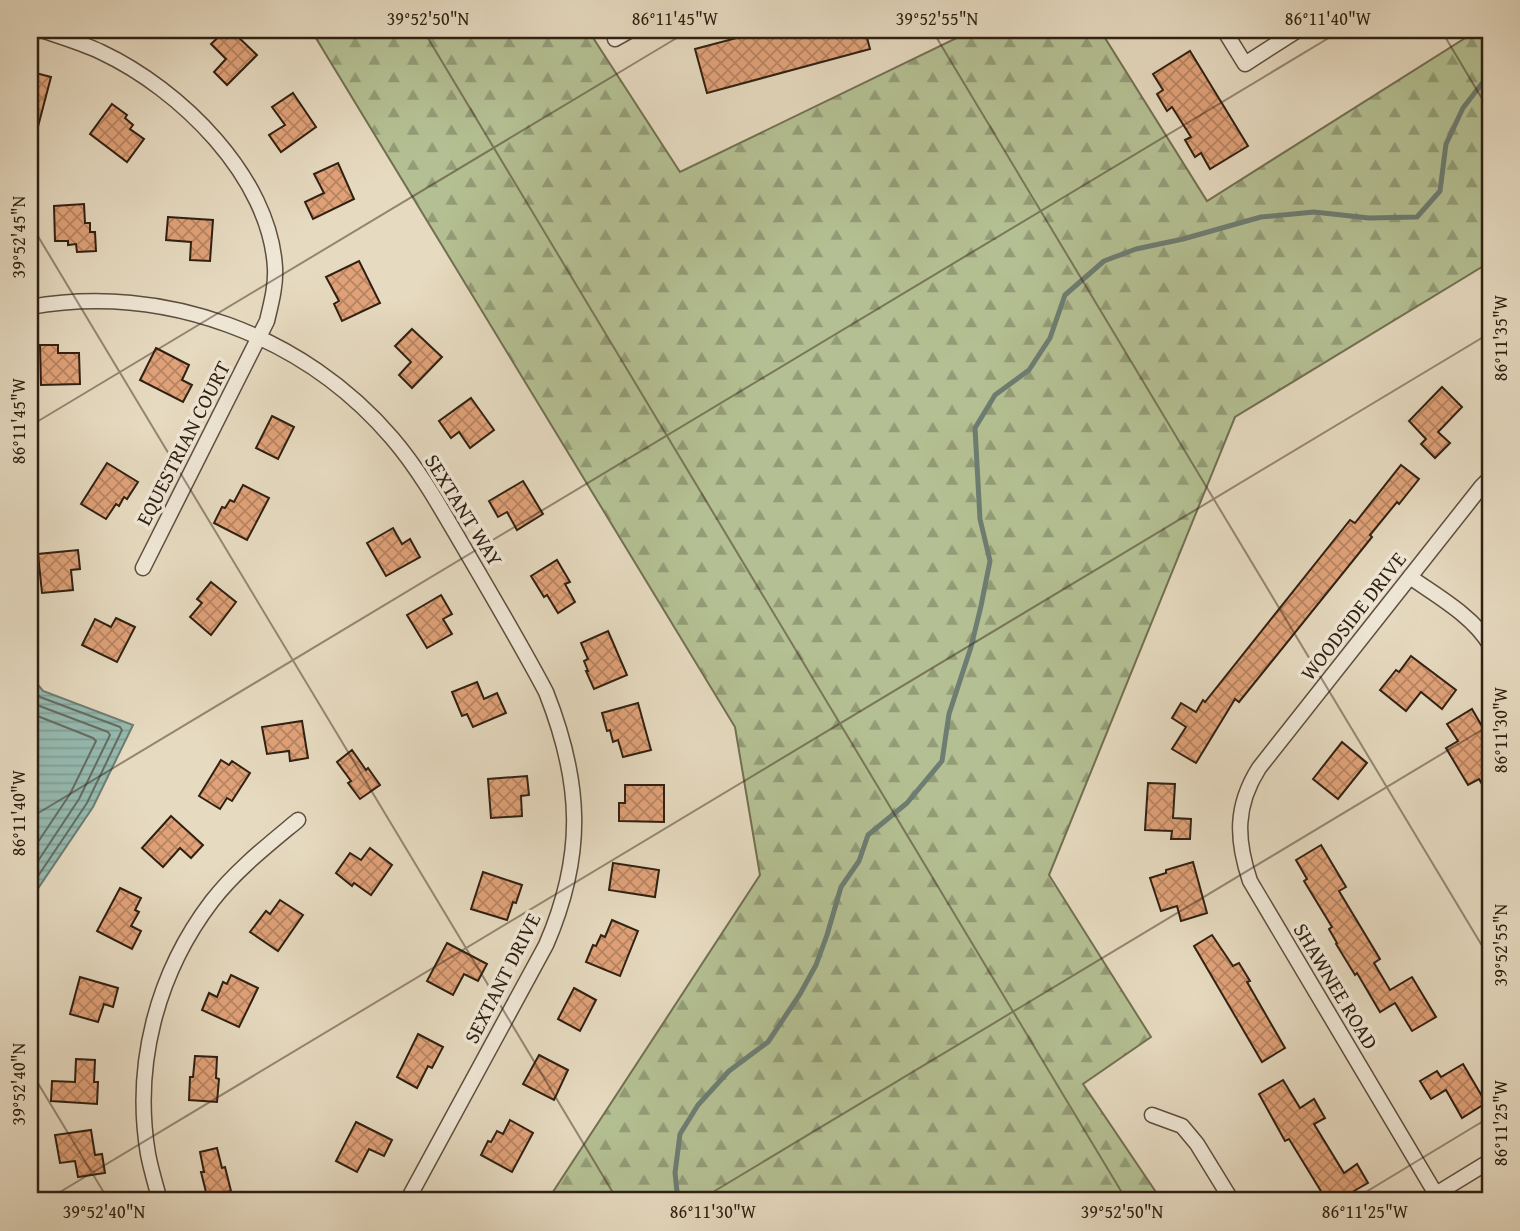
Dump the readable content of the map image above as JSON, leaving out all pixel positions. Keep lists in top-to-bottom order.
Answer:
{
  "streets": {
    "street": [
      "EQUESTRIAN COURT",
      "SEXTANT WAY",
      "WOODSIDE DRIVE",
      "SEXTANT DRIVE",
      "SHAWNEE ROAD"
    ]
  },
  "crossings": [
    ["EQUESTRIAN COURT", "SEXTANT WAY"],
    ["SEXTANT WAY", "SEXTANT DRIVE"],
    ["WOODSIDE DRIVE", "SHAWNEE ROAD"]
  ],
  "coordinates": [
    "39°52'50\"N",
    "86°11'45\"W",
    "39°52'55\"N",
    "86°11'40\"W",
    "39°52'45\"N",
    "86°11'35\"W",
    "86°11'30\"W",
    "39°52'40\"N",
    "86°11'25\"W"
  ]
}
